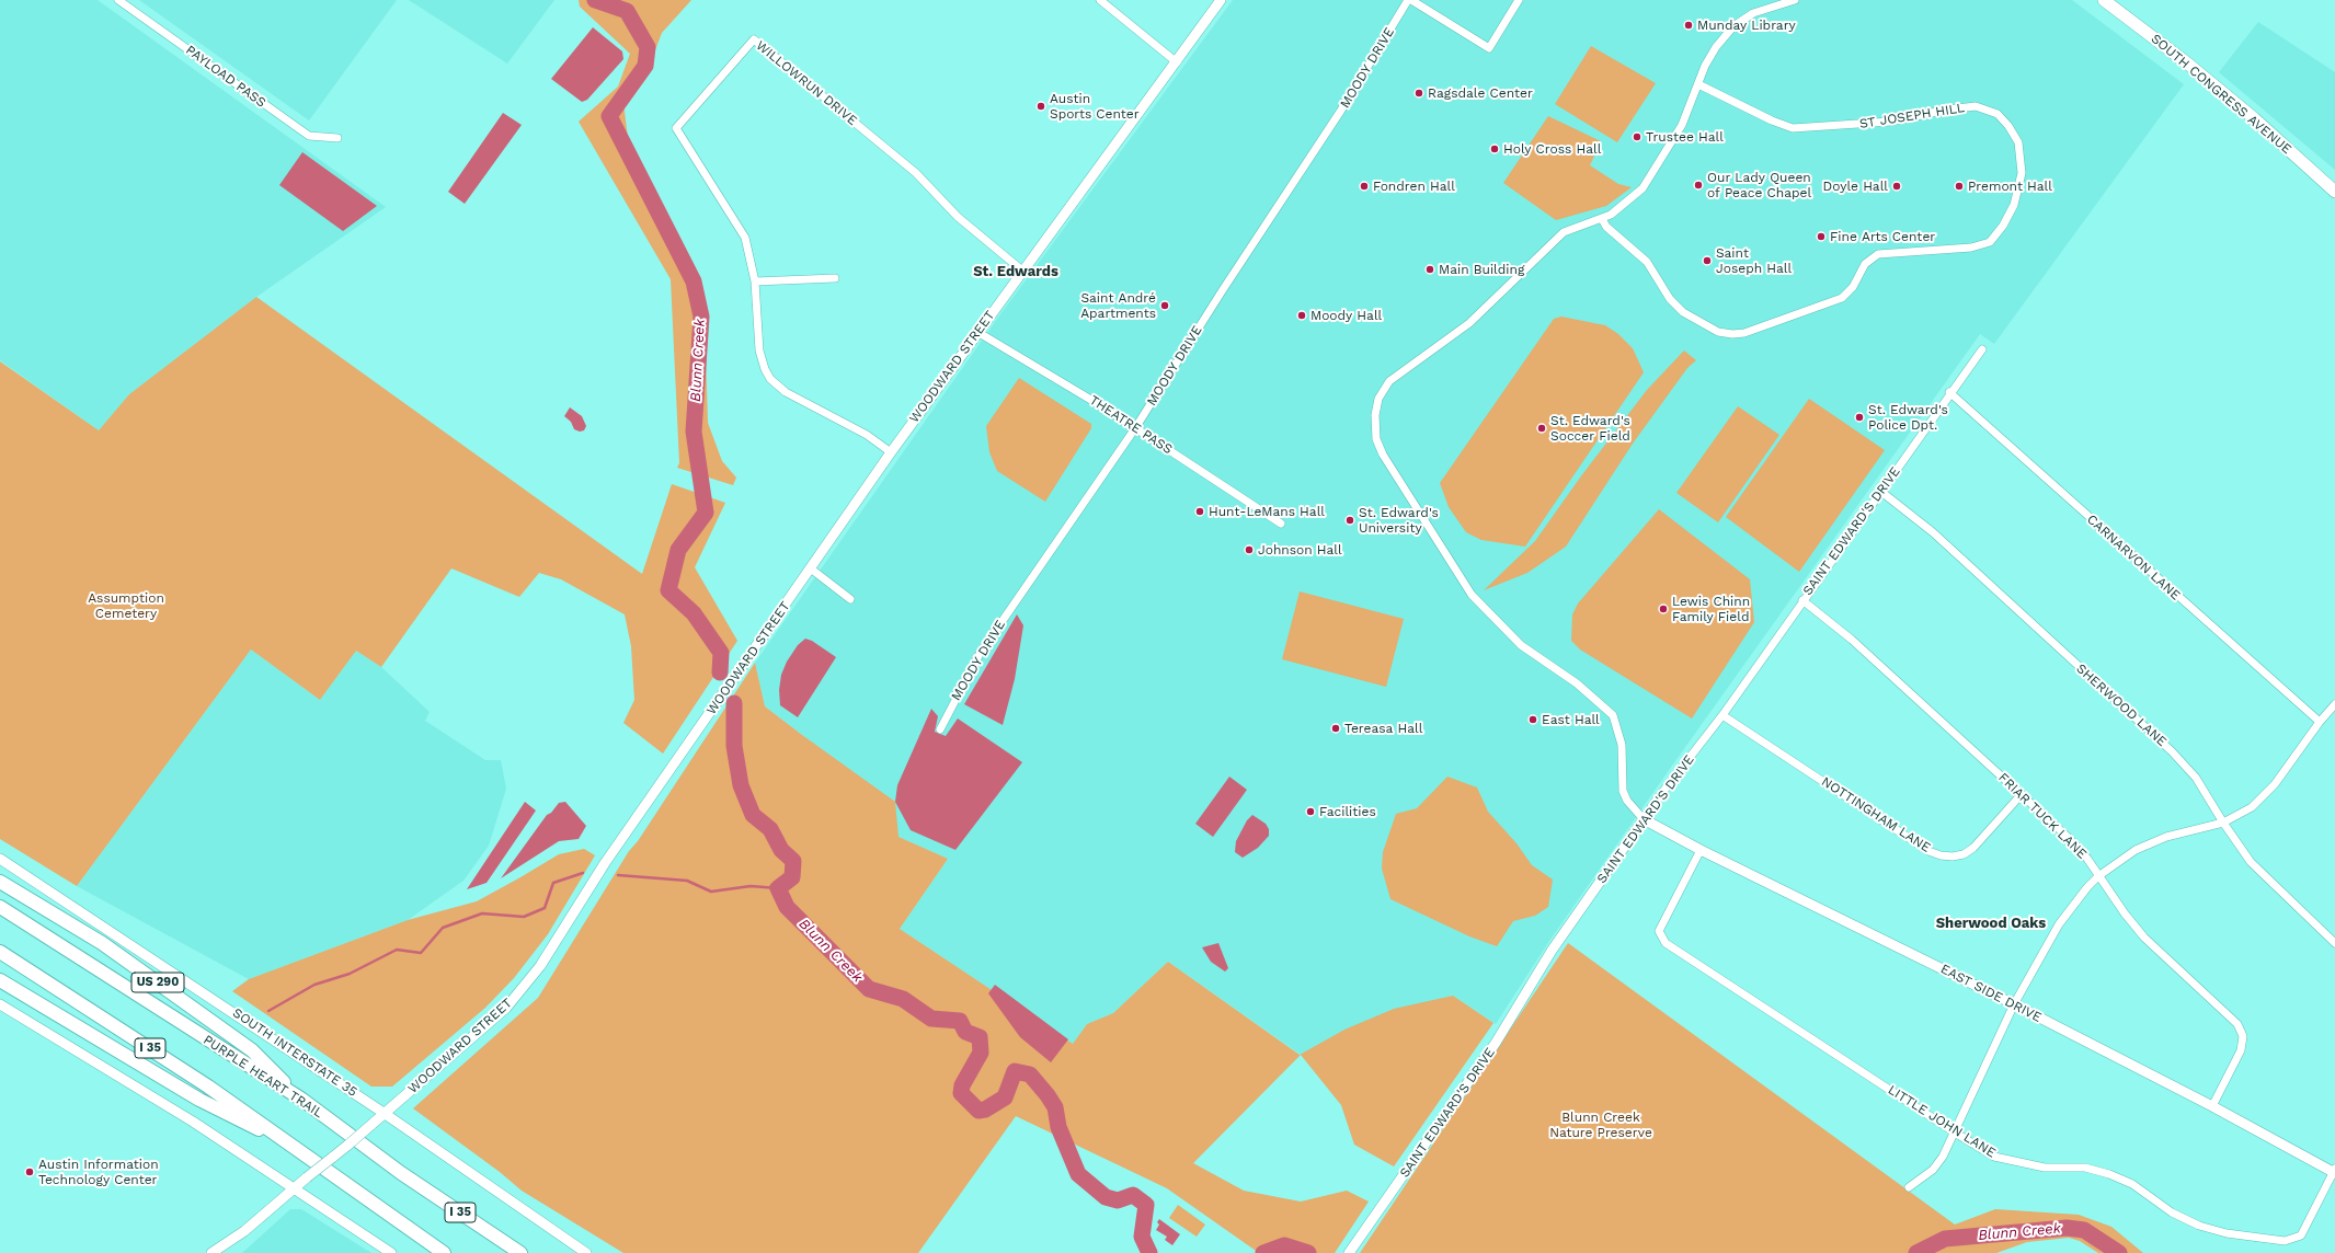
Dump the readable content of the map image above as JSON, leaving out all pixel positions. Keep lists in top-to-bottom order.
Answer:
{
  "streets": {
    "highway": ["US 290", "I 35", "PURPLE HEART TRAIL"],
    "main road": ["SOUTH CONGRESS AVENUE"],
    "street": [
      "MOODY DRIVE",
      "PAYLOAD PASS",
      "WILLOWRUN DRIVE",
      "ST JOSEPH HILL",
      "WOODWARD STREET",
      "THEATRE PASS",
      "SAINT EDWARD'S DRIVE",
      "CARNARVON LANE",
      "SHERWOOD LANE",
      "NOTTINGHAM LANE",
      "FRIAR TUCK LANE",
      "EAST SIDE DRIVE",
      "SOUTH INTERSTATE 35",
      "LITTLE JOHN LANE"
    ]
  },
  "crossings": [
    ["MOODY DRIVE", "THEATRE PASS"],
    ["WILLOWRUN DRIVE", "WOODWARD STREET"],
    ["WOODWARD STREET", "THEATRE PASS"],
    ["WOODWARD STREET", "SOUTH INTERSTATE 35"],
    ["SAINT EDWARD'S DRIVE", "CARNARVON LANE"],
    ["SAINT EDWARD'S DRIVE", "SHERWOOD LANE"],
    ["SAINT EDWARD'S DRIVE", "NOTTINGHAM LANE"],
    ["SAINT EDWARD'S DRIVE", "FRIAR TUCK LANE"],
    ["SAINT EDWARD'S DRIVE", "EAST SIDE DRIVE"],
    ["NOTTINGHAM LANE", "FRIAR TUCK LANE"],
    ["FRIAR TUCK LANE", "EAST SIDE DRIVE"],
    ["US 290", "PURPLE HEART TRAIL"],
    ["EAST SIDE DRIVE", "LITTLE JOHN LANE"]
  ],
  "districts": ["St. Edwards", "Sherwood Oaks"],
  "water": ["Blunn Creek"],
  "parks": ["Assumption Cemetery", "Blunn Creek Nature Preserve"],
  "places": [
    "Munday Library",
    "Ragsdale Center",
    "Austin Sports Center",
    "Trustee Hall",
    "Holy Cross Hall",
    "Our Lady Queen of Peace Chapel",
    "Fondren Hall",
    "Doyle Hall",
    "Premont Hall",
    "Fine Arts Center",
    "Saint Joseph Hall",
    "Main Building",
    "Saint André Apartments",
    "Moody Hall",
    "St. Edward's Police Dpt.",
    "St. Edward's Soccer Field",
    "Hunt-LeMans Hall",
    "St. Edward's University",
    "Johnson Hall",
    "Lewis Chinn Family Field",
    "East Hall",
    "Tereasa Hall",
    "Facilities",
    "Austin Information Technology Center"
  ]
}
